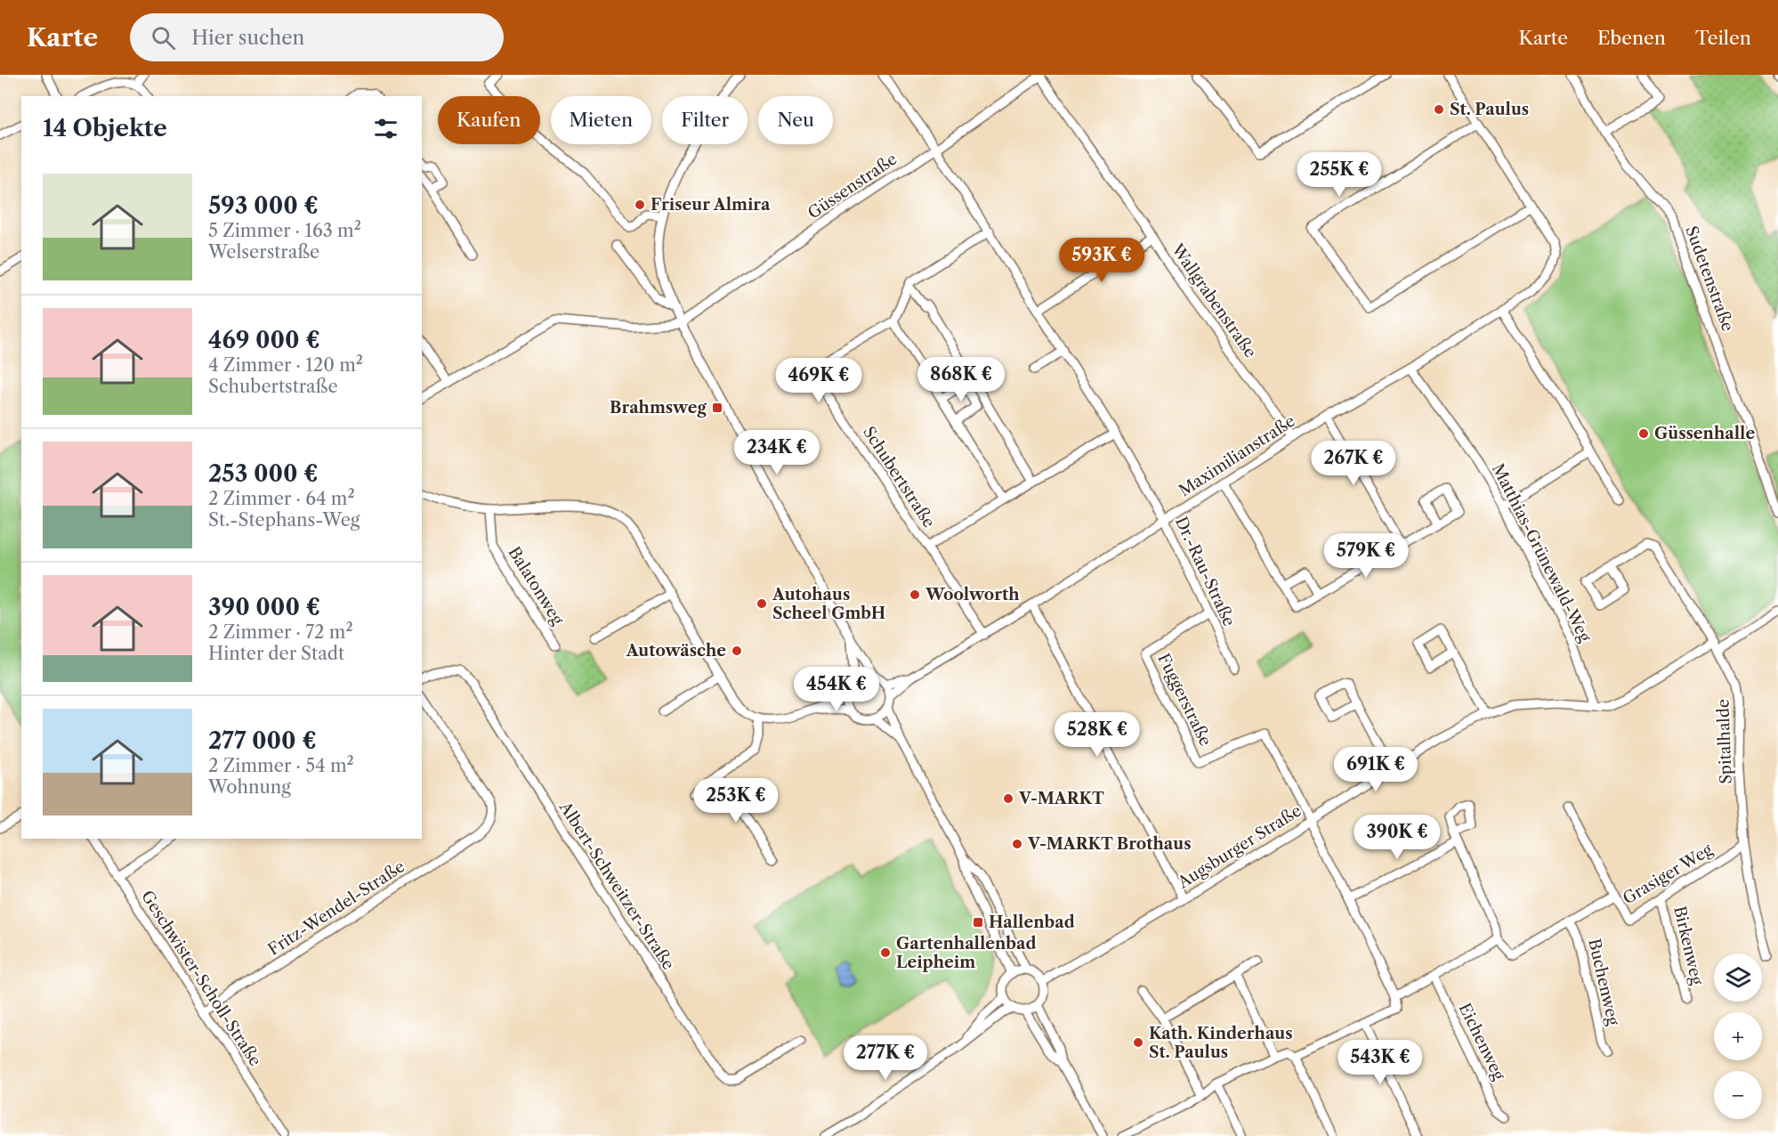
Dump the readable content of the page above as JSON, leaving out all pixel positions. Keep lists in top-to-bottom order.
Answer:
{
  "streets": {
    "street": [
      "Güssenstraße",
      "Sudetenstraße",
      "Wallgrabenstraße",
      "Maximilianstraße",
      "Schubertstraße",
      "Matthias-Grünewald-Weg",
      "Dr.-Rau-Straße",
      "Balatonweg",
      "Fuggerstraße",
      "Spitalhalde",
      "Augsburger Straße",
      "Grasiger Weg",
      "Albert-Schweitzer-Straße",
      "Fritz-Wendel-Straße",
      "Birkenweg",
      "Geschwister-Scholl-Straße",
      "Buchenweg",
      "Eichenweg"
    ]
  },
  "crossings": [
    ["Güssenstraße", "Wallgrabenstraße"],
    ["Güssenstraße", "Dr.-Rau-Straße"],
    ["Wallgrabenstraße", "Maximilianstraße"],
    ["Maximilianstraße", "Schubertstraße"],
    ["Maximilianstraße", "Matthias-Grünewald-Weg"],
    ["Maximilianstraße", "Dr.-Rau-Straße"],
    ["Matthias-Grünewald-Weg", "Augsburger Straße"],
    ["Dr.-Rau-Straße", "Fuggerstraße"],
    ["Fuggerstraße", "Augsburger Straße"],
    ["Spitalhalde", "Augsburger Straße"],
    ["Spitalhalde", "Grasiger Weg"],
    ["Grasiger Weg", "Birkenweg"],
    ["Grasiger Weg", "Buchenweg"],
    ["Fritz-Wendel-Straße", "Geschwister-Scholl-Straße"]
  ],
  "places": {
    "other": [
      "St. Paulus",
      "Friseur Almira",
      "Güssenhalle",
      "Woolworth",
      "Autohaus Scheel GmbH",
      "Autowäsche",
      "V-MARKT",
      "V-MARKT Brothaus",
      "Gartenhallenbad Leipheim",
      "Kath. Kinderhaus St. Paulus"
    ],
    "transit": ["Brahmsweg", "Hallenbad"]
  },
  "page": {
    "header": "Karte",
    "search": "Hier suchen",
    "nav": ["Karte", "Ebenen", "Teilen"],
    "chip": [
      "Kaufen",
      "Mieten",
      "Filter",
      "Neu"
    ],
    "heading": "14 Objekte",
    "price": [
      "255K €",
      "593K €",
      "868K €",
      "469K €",
      "234K €",
      "267K €",
      "579K €",
      "454K €",
      "528K €",
      "691K €",
      "253K €",
      "390K €",
      "277K €",
      "543K €"
    ],
    "list": [
      {
        "name": "593 000 €",
        "note": "5 Zimmer · 163 m² · Welserstraße"
      },
      {
        "name": "469 000 €",
        "note": "4 Zimmer · 120 m² · Schubertstraße"
      },
      {
        "name": "253 000 €",
        "note": "2 Zimmer · 64 m² · St.-Stephans-Weg"
      },
      {
        "name": "390 000 €",
        "note": "2 Zimmer · 72 m² · Hinter der Stadt"
      },
      {
        "name": "277 000 €",
        "note": "2 Zimmer · 54 m² · Wohnung"
      }
    ],
    "map_buttons": ["+", "−"]
  }
}
